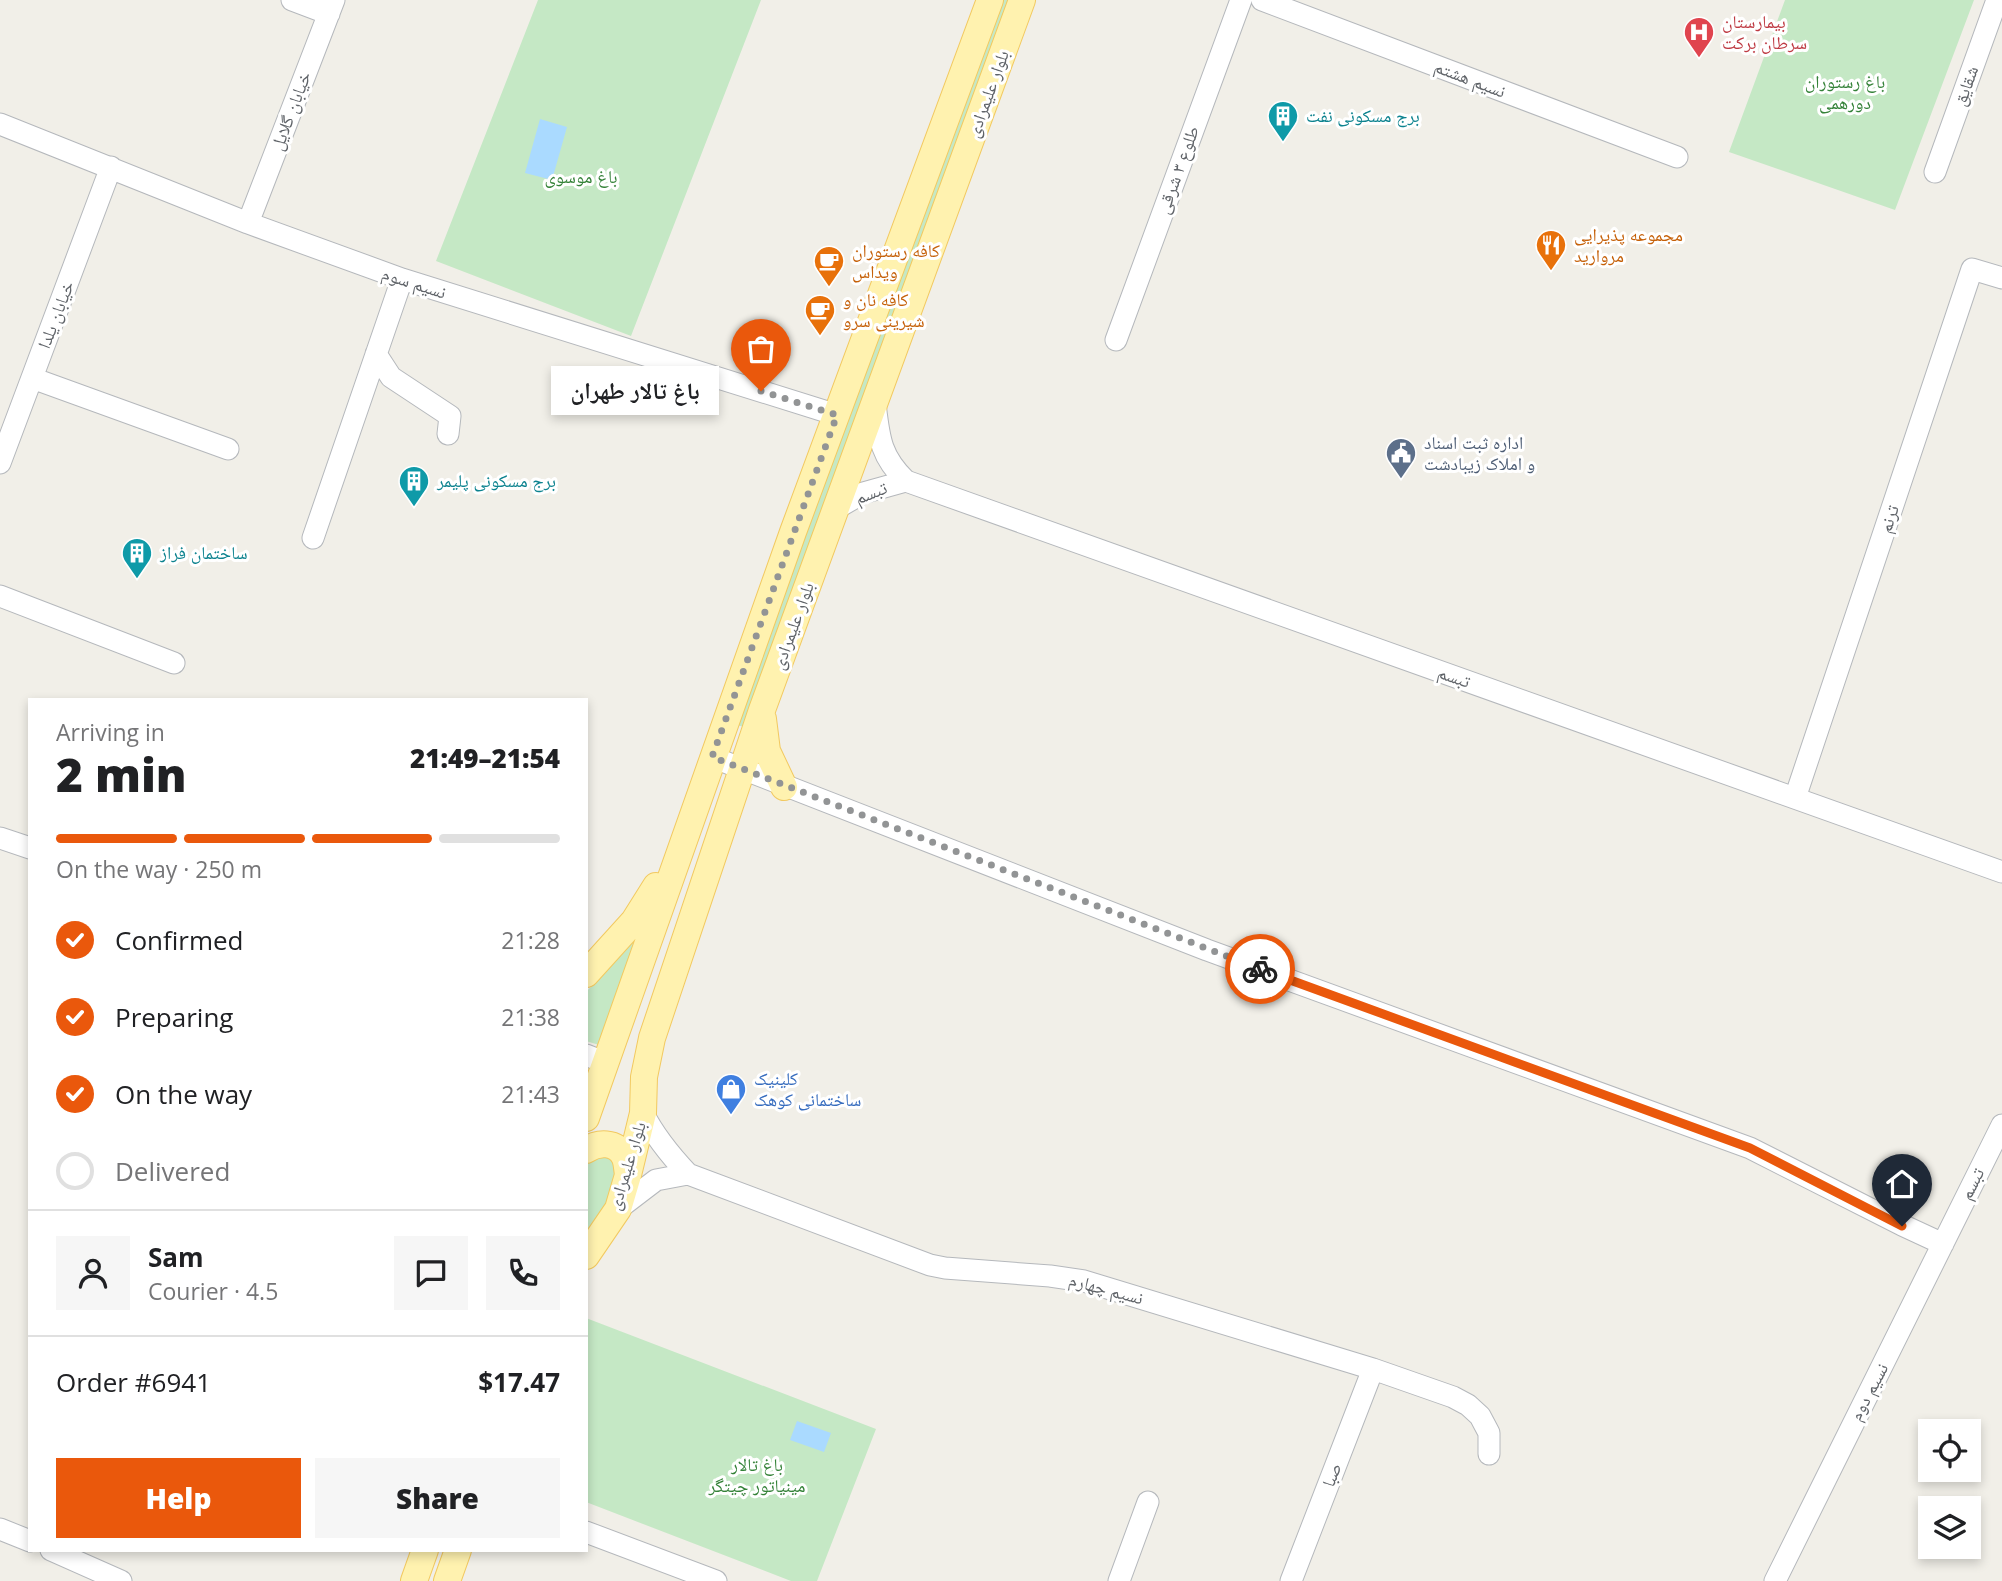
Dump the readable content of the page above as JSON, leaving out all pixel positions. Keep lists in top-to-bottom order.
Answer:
{
  "streets": {
    "main road": ["بلوار علیمرادی"],
    "street": [
      "نسیم هشتم",
      "شقایق",
      "خیابان گلایل",
      "طلوع ۳ شرقی",
      "نسیم سوم",
      "خیابان یلدا",
      "تبسم",
      "ترنم",
      "نسیم چهارم",
      "نسیم دوم",
      "صبا"
    ]
  },
  "crossings": [
    ["بلوار علیمرادی", "نسیم سوم"],
    ["بلوار علیمرادی", "تبسم"],
    ["بلوار علیمرادی", "نسیم چهارم"],
    ["خیابان گلایل", "نسیم سوم"],
    ["نسیم سوم", "خیابان یلدا"],
    ["تبسم", "ترنم"],
    ["تبسم", "نسیم دوم"],
    ["نسیم چهارم", "صبا"]
  ],
  "parks": ["باغ رستوران دورهمی", "باغ موسوی", "باغ تالار مینیاتور چیتگر"],
  "places": {
    "hospital": ["بیمارستان سرطان برکت"],
    "building": ["برج مسکونی نفت", "برج مسکونی پلیمر", "ساختمان فراز"],
    "restaurant": ["مجموعه پذیرایی مروارید"],
    "cafe": ["کافه رستوران ویداس", "کافه نان و شیرینی سرو"],
    "other": ["باغ تالار طهران"],
    "public building": ["اداره ثبت اسناد و املاک زیبادشت"],
    "shop": ["کلینیک ساختمانی کوهک"]
  },
  "page": {
    "bubble": "باغ تالار طهران",
    "heading": ["2 min", "Arriving in", "21:49–21:54"],
    "panel": [
      "Sam",
      "Courier · 4.5",
      "Order #6941",
      "$17.47"
    ],
    "bar": "On the way · 250 m",
    "list": [
      ["Confirmed", "21:28"],
      ["Preparing", "21:38"],
      ["On the way", "21:43"],
      "Delivered"
    ],
    "buttons": ["Help", "Share"]
  }
}
